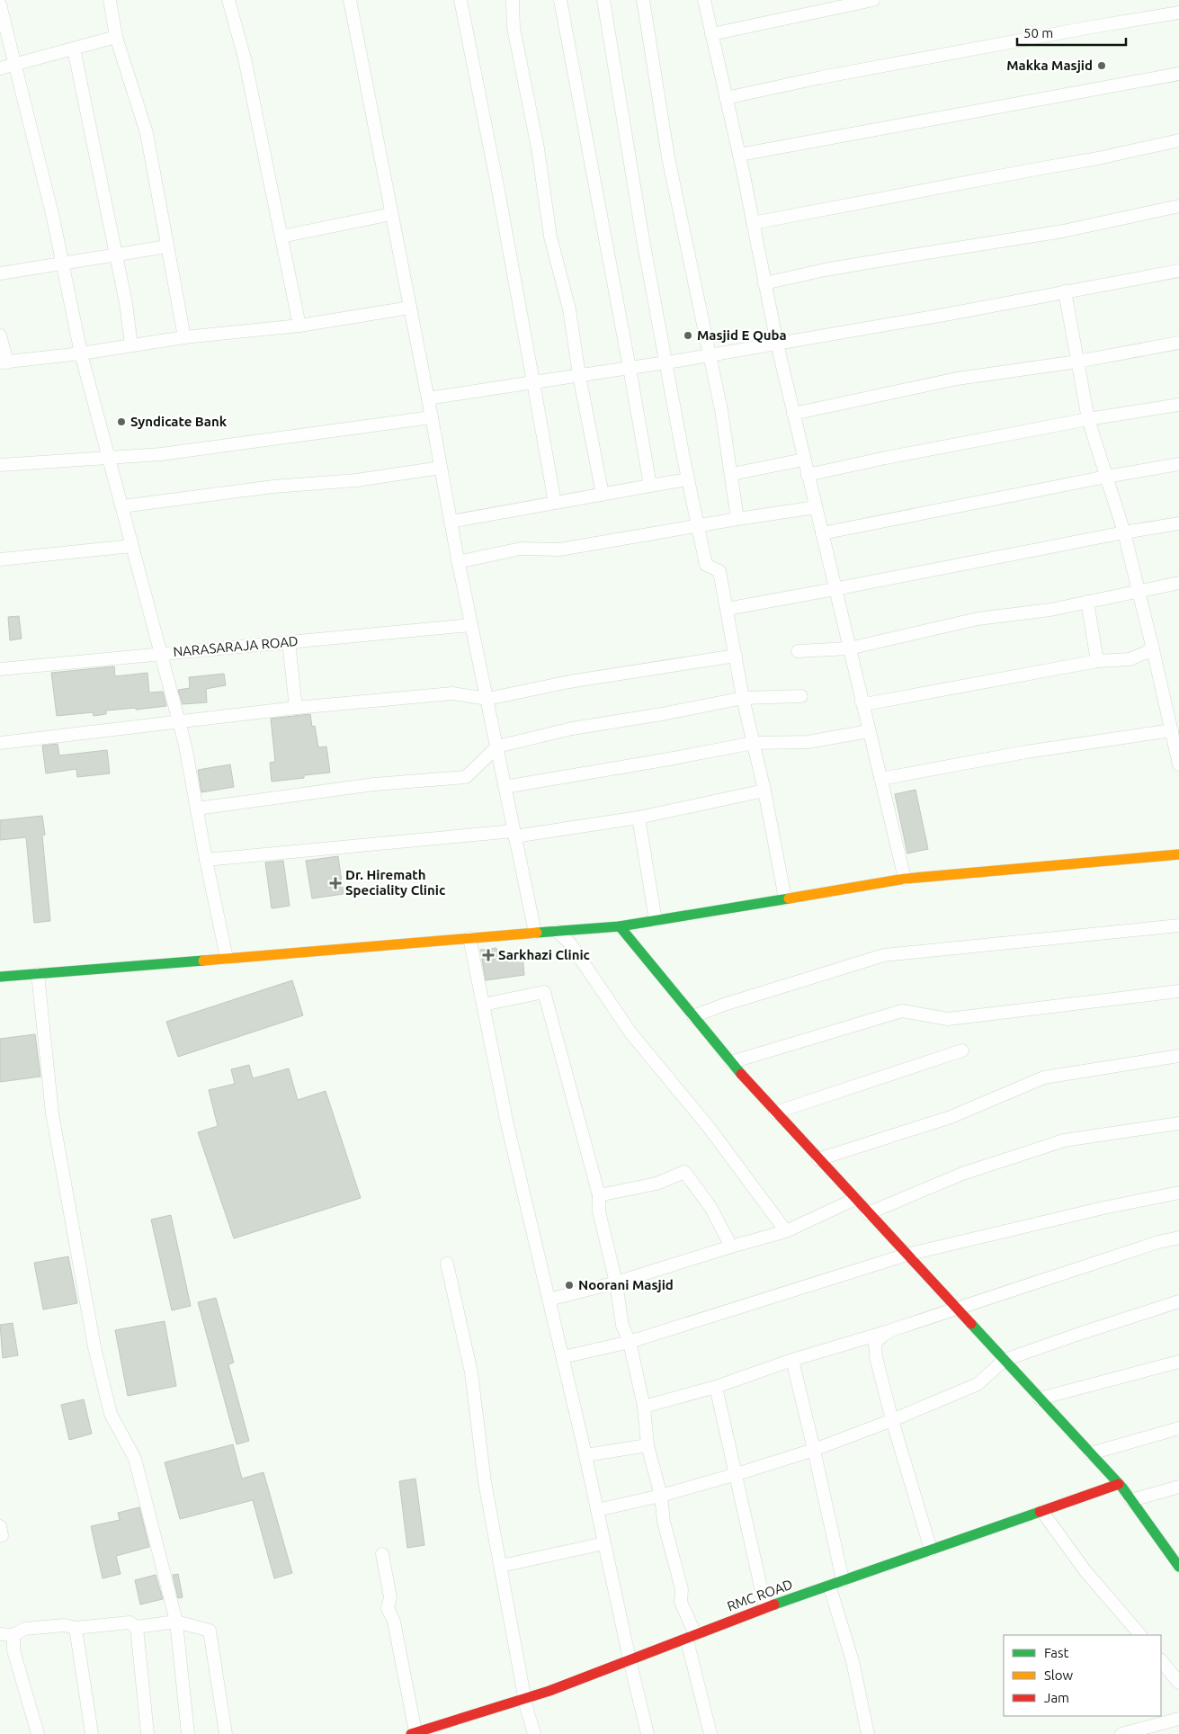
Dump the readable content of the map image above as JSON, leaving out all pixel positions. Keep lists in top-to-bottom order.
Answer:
{
  "streets": {
    "main road": ["RMC ROAD"],
    "street": ["NARASARAJA ROAD"]
  },
  "places": {
    "other": [
      "Makka Masjid",
      "Masjid E Quba",
      "Syndicate Bank",
      "Noorani Masjid"
    ],
    "health": ["Dr. Hiremath Speciality Clinic", "Sarkhazi Clinic"]
  },
  "legend": ["Fast", "Slow", "Jam"],
  "scale_bar": "50 m"
}
